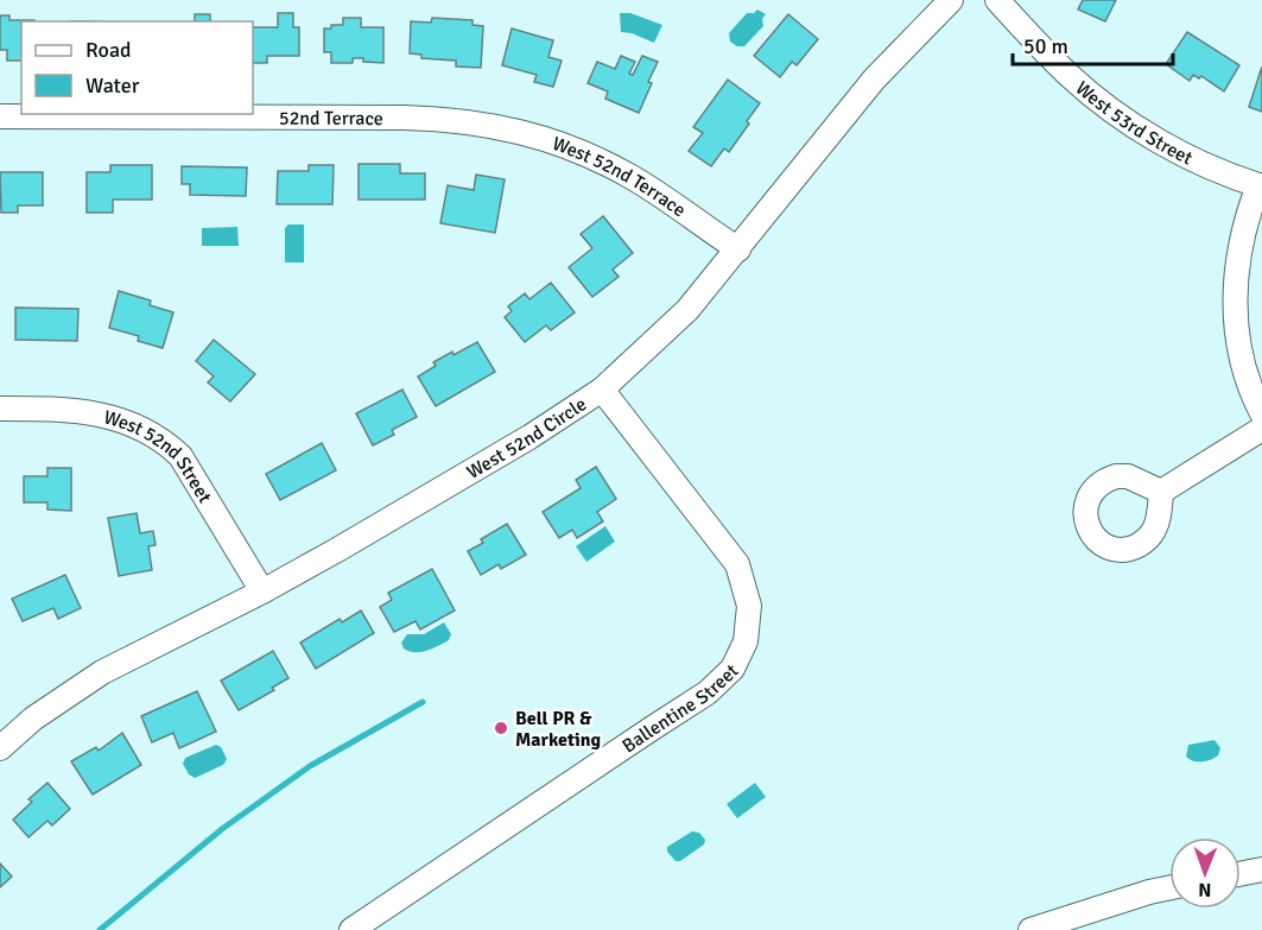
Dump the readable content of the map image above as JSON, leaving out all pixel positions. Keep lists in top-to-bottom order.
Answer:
{
  "streets": {
    "street": [
      "52nd Terrace",
      "West 53rd Street",
      "West 52nd Terrace",
      "West 52nd Circle",
      "West 52nd Street",
      "Ballentine Street"
    ]
  },
  "crossings": [
    ["52nd Terrace", "West 52nd Terrace"],
    ["West 52nd Terrace", "West 52nd Circle"],
    ["West 52nd Circle", "West 52nd Street"],
    ["West 52nd Circle", "Ballentine Street"]
  ],
  "places": ["Bell PR & Marketing"],
  "legend": ["Road", "Water"],
  "scale_bar": "50 m",
  "north": "bottom"
}
